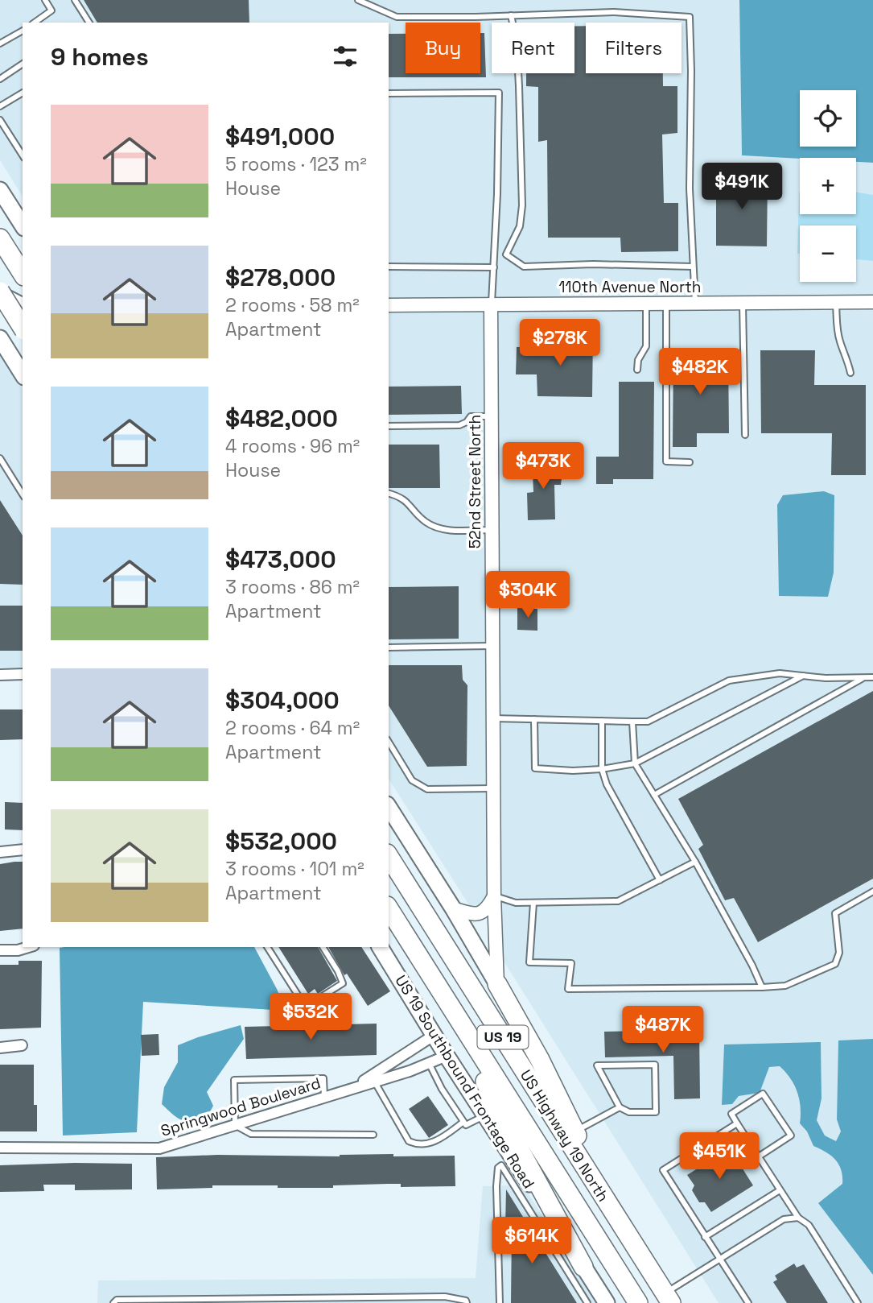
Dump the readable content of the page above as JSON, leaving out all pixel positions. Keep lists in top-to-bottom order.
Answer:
{
  "streets": {
    "highway": ["US 19", "US Highway 19 North"],
    "main road": ["US 19 Southbound Frontage Road"],
    "street": ["110th Avenue North", "52nd Street North", "Springwood Boulevard"]
  },
  "crossings": [
    ["110th Avenue North", "52nd Street North"],
    ["US 19 Southbound Frontage Road", "Springwood Boulevard"]
  ],
  "page": {
    "chip": ["Buy", "Rent", "Filters"],
    "heading": "9 homes",
    "map_buttons": ["+", "−"],
    "list": [
      {
        "name": "$491,000",
        "note": "5 rooms · 123 m² · House"
      },
      {
        "name": "$278,000",
        "note": "2 rooms · 58 m² · Apartment"
      },
      {
        "name": "$482,000",
        "note": "4 rooms · 96 m² · House"
      },
      {
        "name": "$473,000",
        "note": "3 rooms · 86 m² · Apartment"
      },
      {
        "name": "$304,000",
        "note": "2 rooms · 64 m² · Apartment"
      },
      {
        "name": "$532,000",
        "note": "3 rooms · 101 m² · Apartment"
      }
    ],
    "price": [
      "$491K",
      "$278K",
      "$482K",
      "$473K",
      "$304K",
      "$532K",
      "$487K",
      "$451K",
      "$614K"
    ]
  }
}
